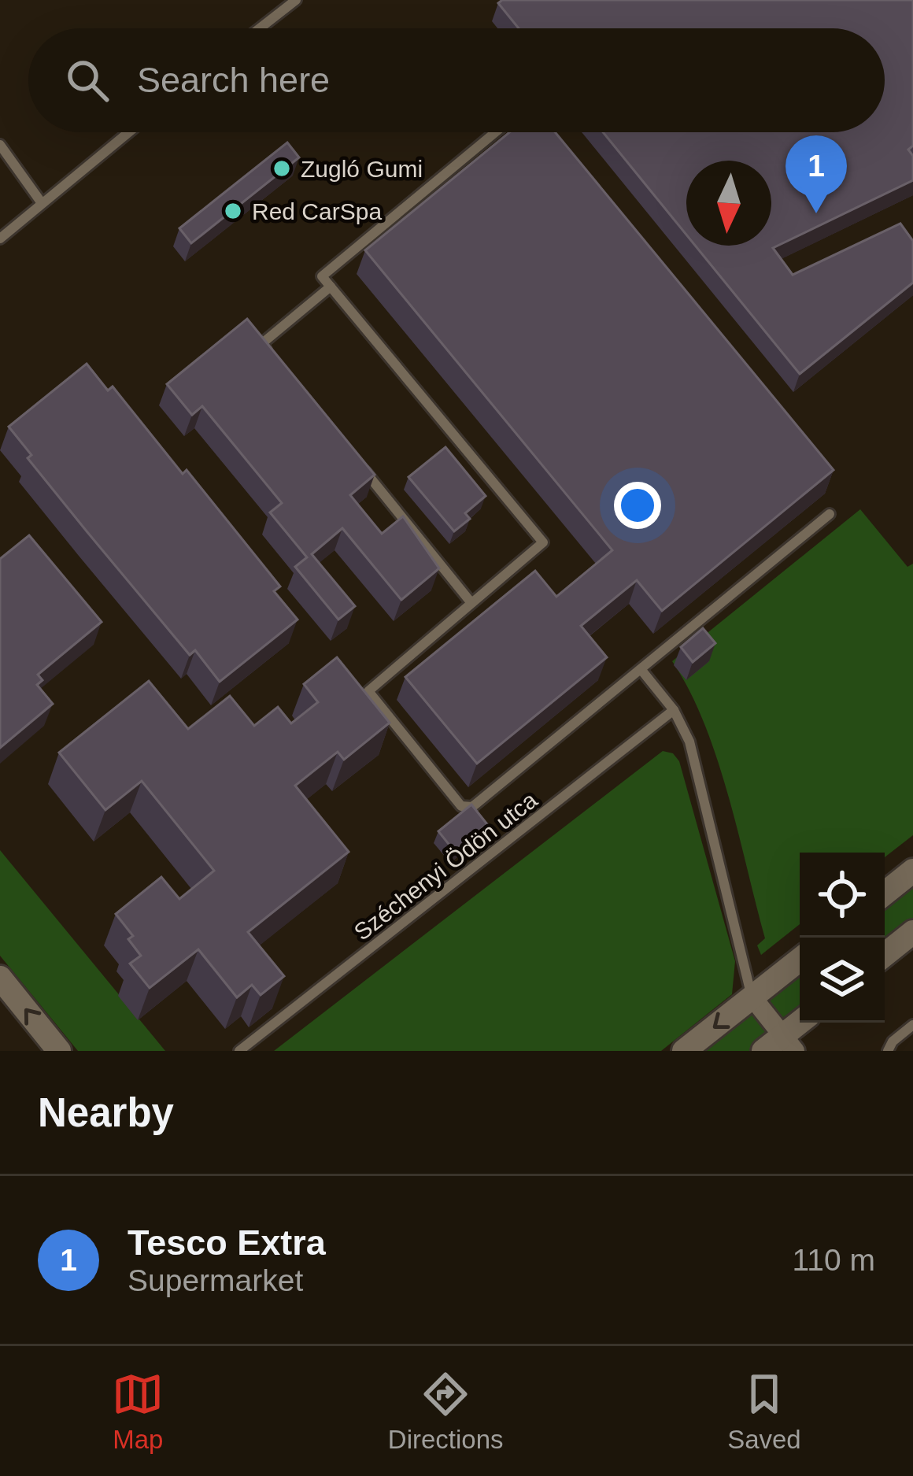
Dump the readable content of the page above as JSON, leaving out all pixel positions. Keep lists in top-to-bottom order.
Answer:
{
  "streets": {
    "lane": ["Széchenyi Ödön utca"]
  },
  "places": ["Zugló Gumi", "Red CarSpa"],
  "north": "bottom",
  "page": {
    "search": "Search here",
    "pins": "1",
    "heading": "Nearby",
    "list": [
      {
        "mark": "1",
        "name": "Tesco Extra",
        "note": "Supermarket",
        "value": "110 m"
      }
    ],
    "nav": ["Map", "Directions", "Saved"]
  }
}
